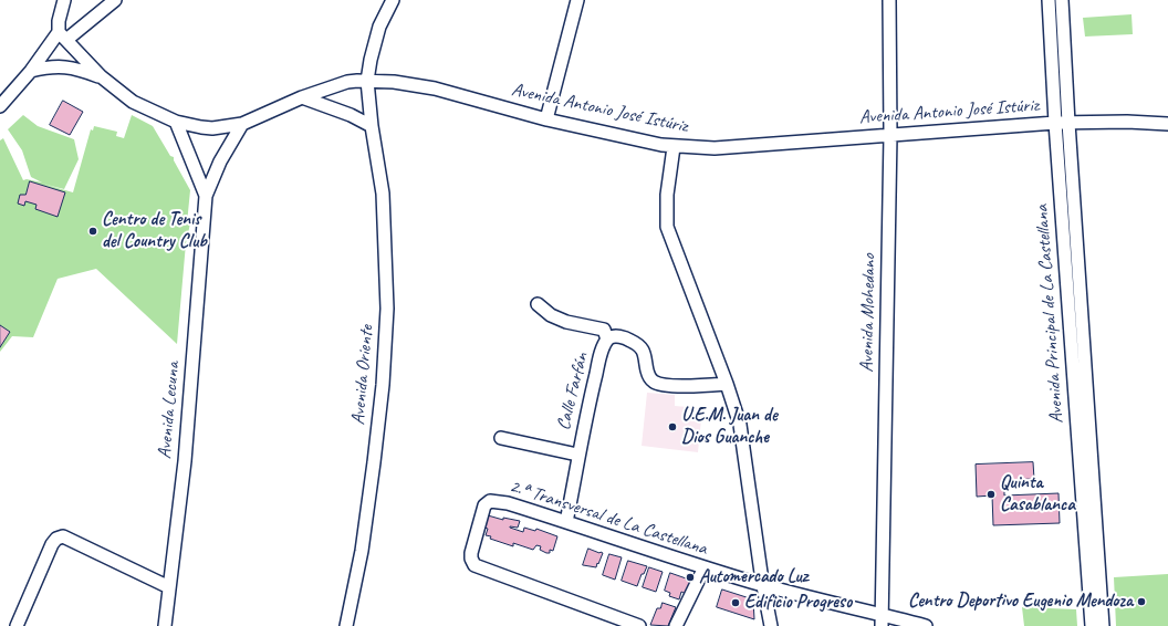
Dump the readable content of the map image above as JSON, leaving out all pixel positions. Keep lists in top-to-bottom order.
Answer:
{
  "streets": {
    "street": [
      "Avenida Antonio José Istúriz",
      "Avenida Mohedano",
      "Avenida Principal de La Castellana",
      "Avenida Oriente",
      "Calle Farfán",
      "Avenida Lecuna",
      "2.ª Transversal de La Castellana"
    ]
  },
  "crossings": [
    ["Avenida Antonio José Istúriz", "Avenida Mohedano"],
    ["Avenida Antonio José Istúriz", "Avenida Principal de La Castellana"],
    ["Avenida Antonio José Istúriz", "Avenida Oriente"],
    ["Avenida Antonio José Istúriz", "Avenida Lecuna"],
    ["Avenida Mohedano", "2.ª Transversal de La Castellana"],
    ["Calle Farfán", "2.ª Transversal de La Castellana"]
  ],
  "places": [
    "Centro de Tenis del Country Club",
    "U.E.M. Juan de Dios Guanche",
    "Quinta Casablanca",
    "Automercado Luz",
    "Centro Deportivo Eugenio Mendoza",
    "Edificio Progreso"
  ]
}
